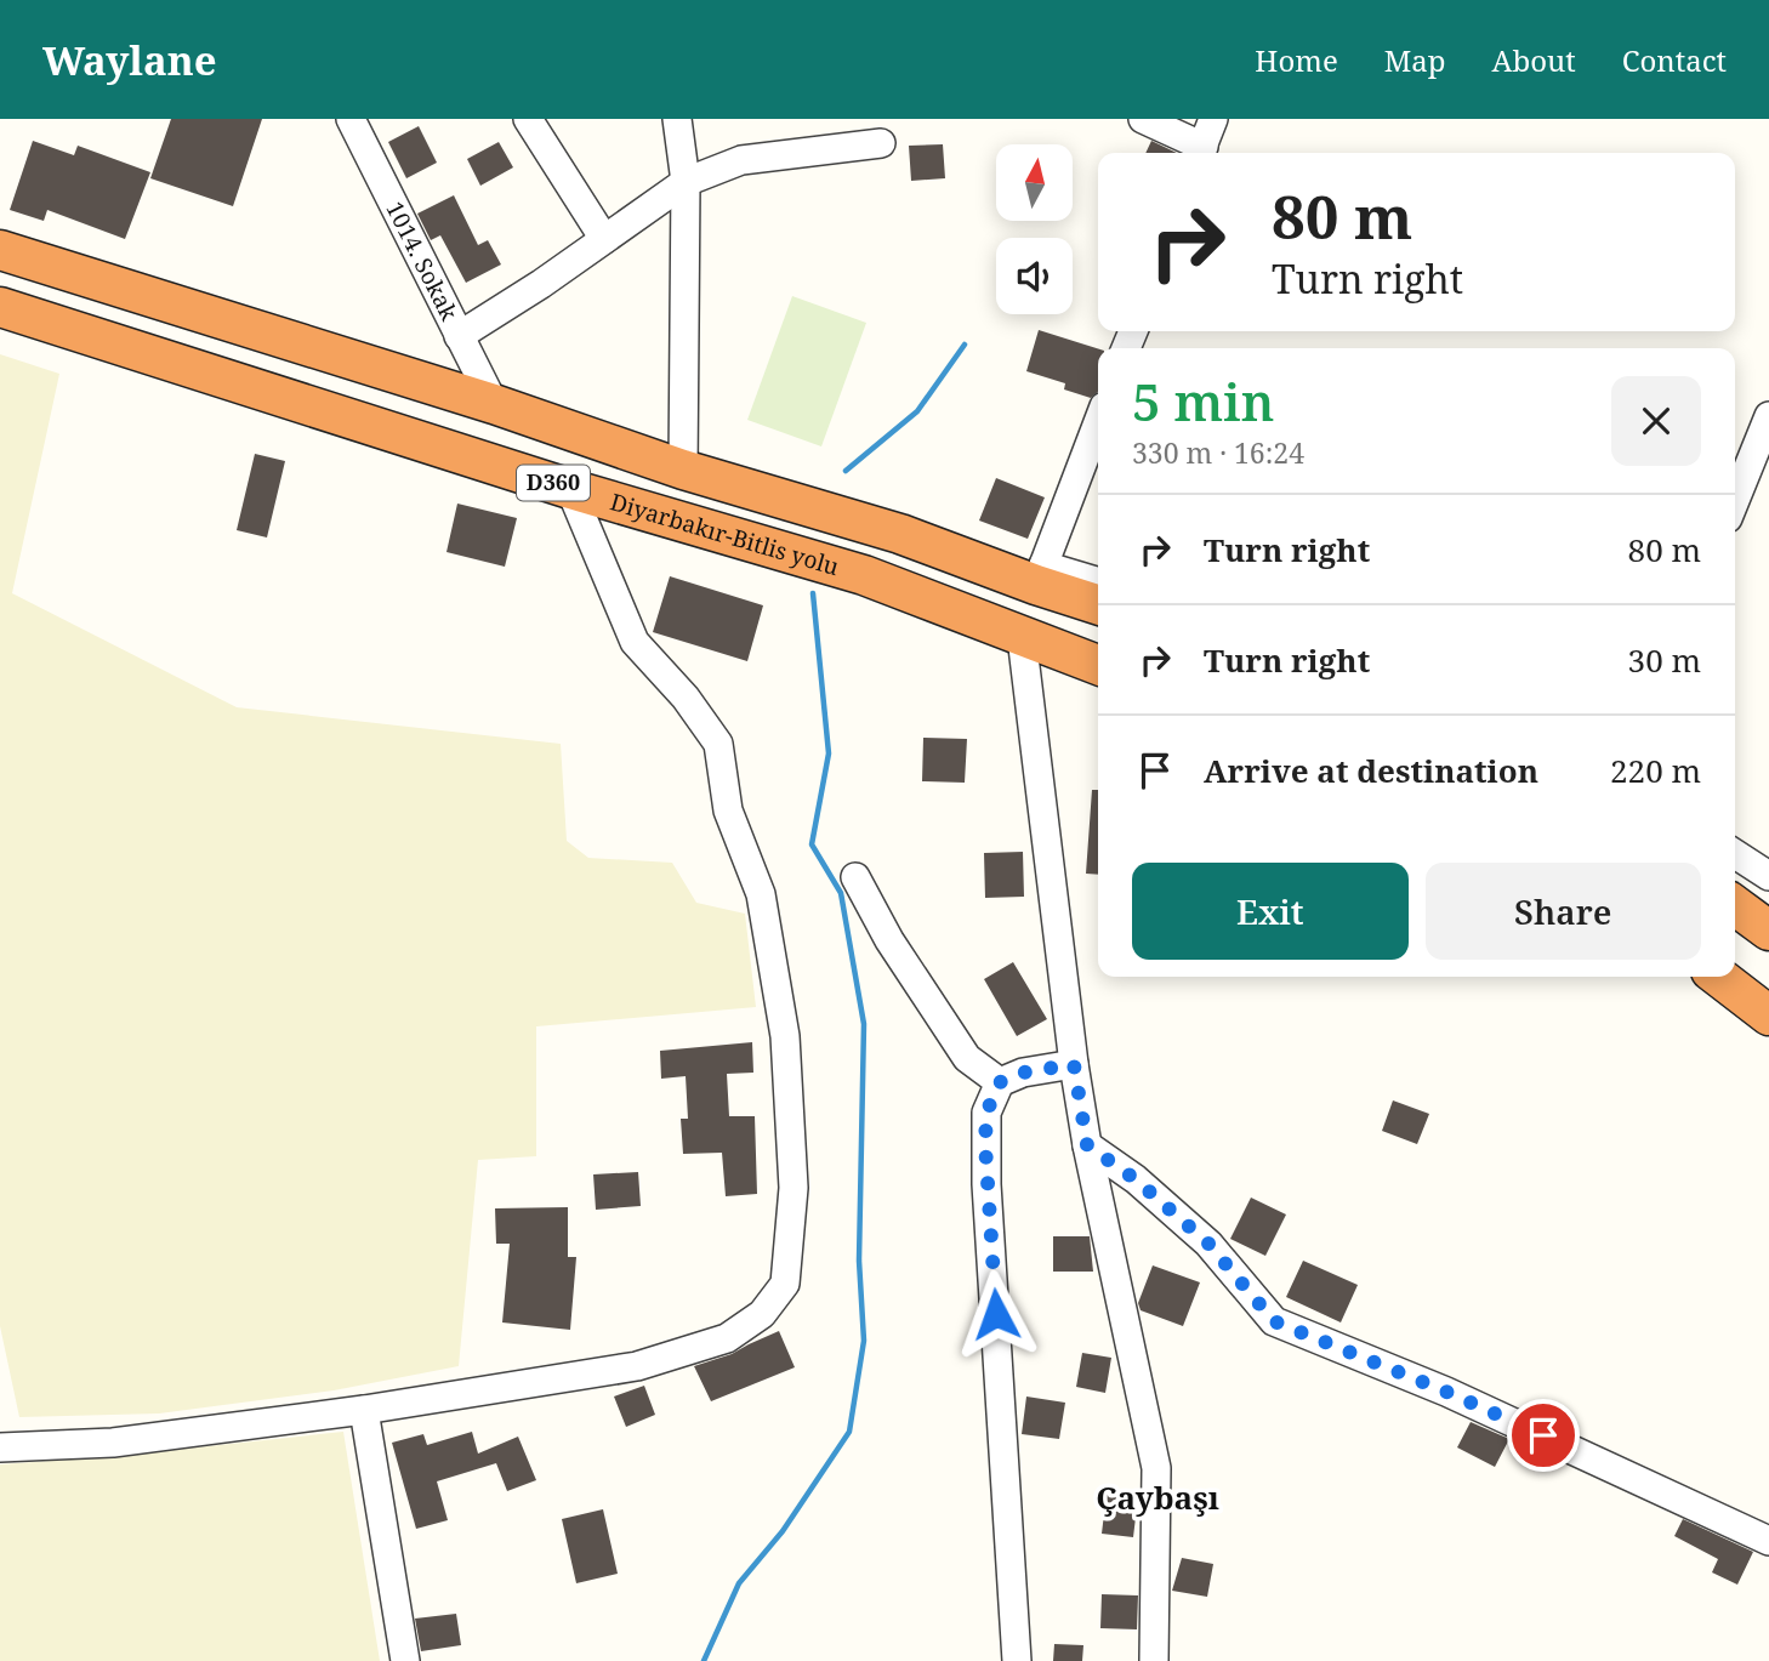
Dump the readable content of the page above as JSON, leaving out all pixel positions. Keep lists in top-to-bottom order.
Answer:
{
  "streets": {
    "highway": ["D360", "Diyarbakır-Bitlis yolu"],
    "street": ["1014. Sokak"]
  },
  "crossings": [
    ["1014. Sokak", "Diyarbakır-Bitlis yolu"]
  ],
  "districts": ["Çaybaşı"],
  "north": "top",
  "page": {
    "header": "Waylane",
    "nav": [
      "Home",
      "Map",
      "About",
      "Contact"
    ],
    "turn": ["80 m", "Turn right"],
    "heading": ["5 min", "330 m · 16:24"],
    "list": [
      {
        "name": "Turn right",
        "value": "80 m"
      },
      {
        "name": "Turn right",
        "value": "30 m"
      },
      {
        "name": "Arrive at destination",
        "value": "220 m"
      }
    ],
    "buttons": ["Exit", "Share"]
  }
}
